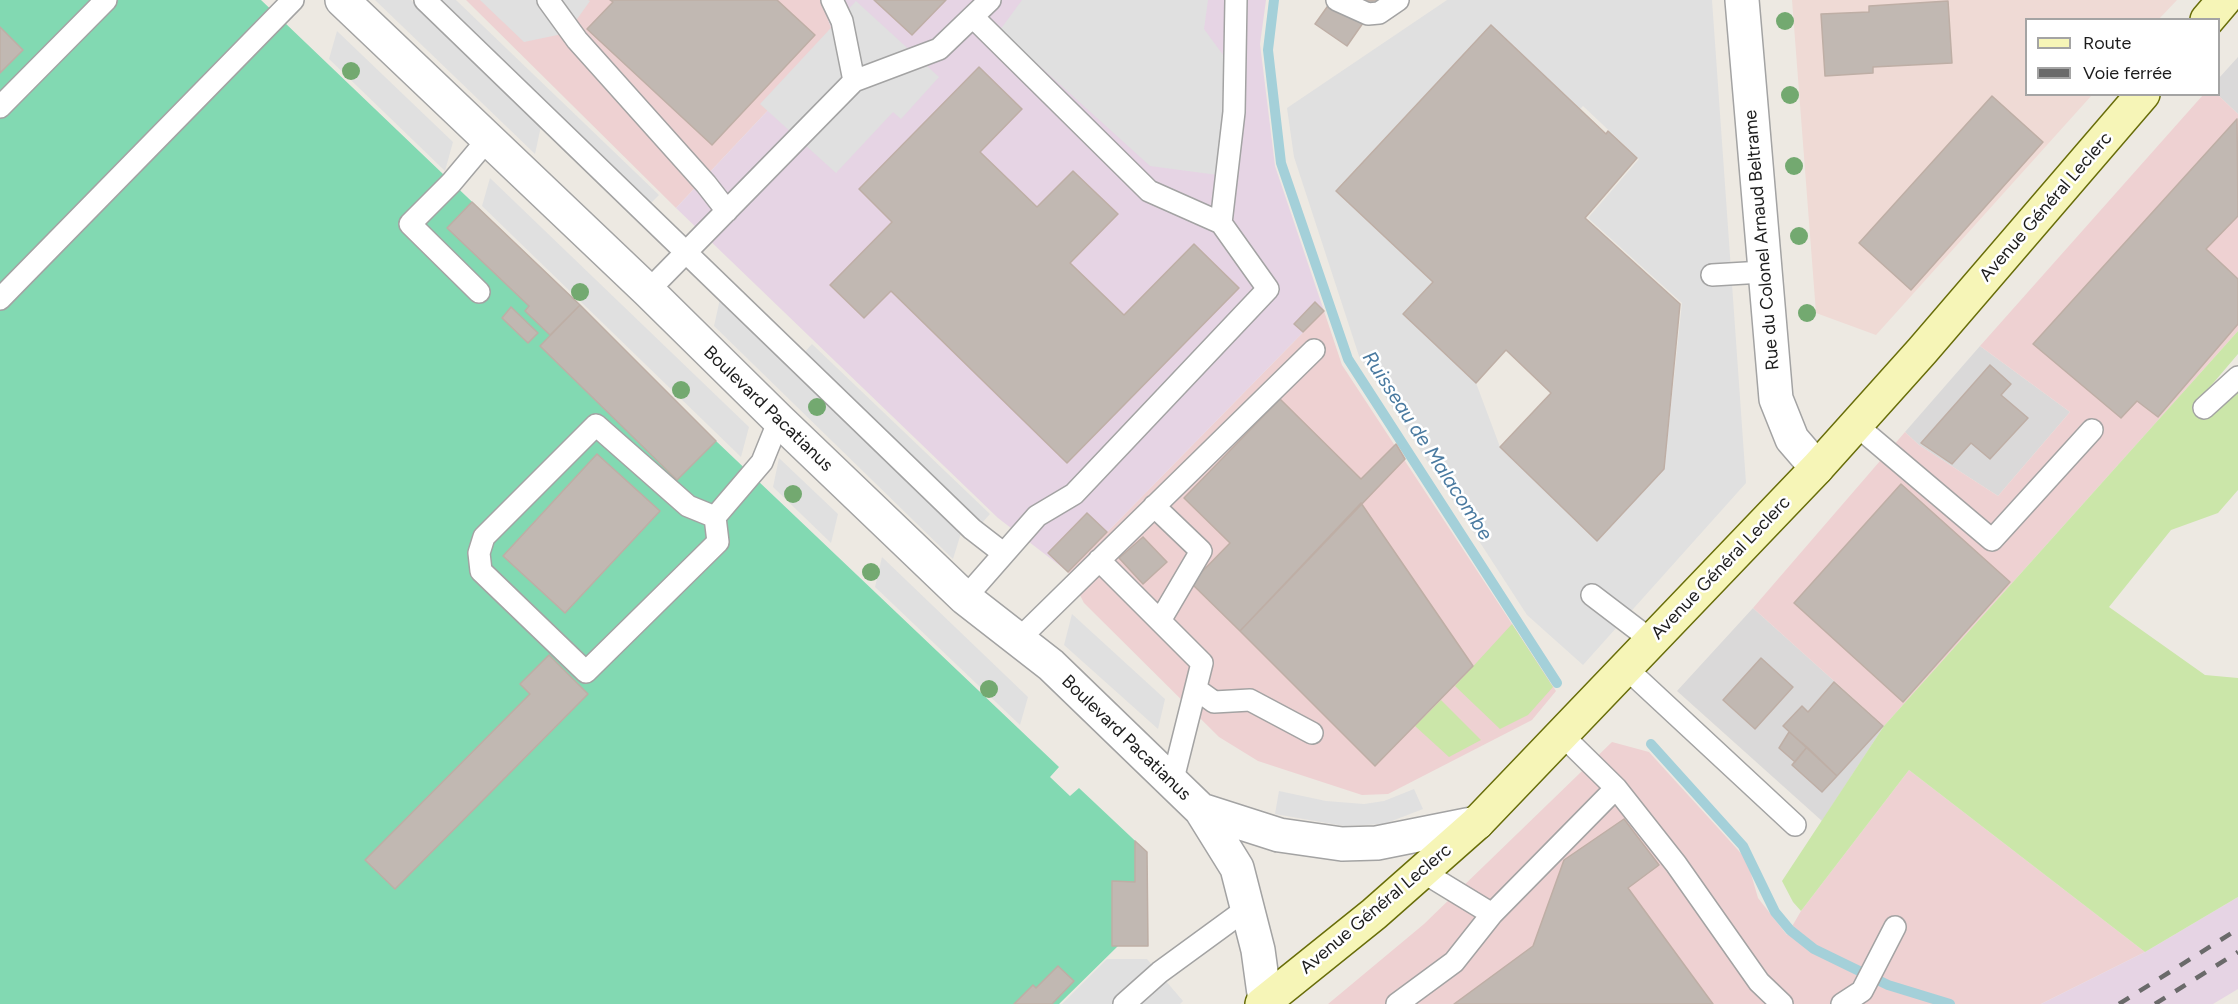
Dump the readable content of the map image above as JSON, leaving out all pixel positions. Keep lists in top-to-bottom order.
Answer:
{
  "streets": {
    "main road": ["Avenue Général Leclerc"],
    "street": ["Rue du Colonel Arnaud Beltrame", "Boulevard Pacatianus"]
  },
  "crossings": [
    ["Avenue Général Leclerc", "Rue du Colonel Arnaud Beltrame"],
    ["Avenue Général Leclerc", "Boulevard Pacatianus"]
  ],
  "water": ["Ruisseau de Malacombe"],
  "legend": ["Route", "Voie ferrée"]
}
